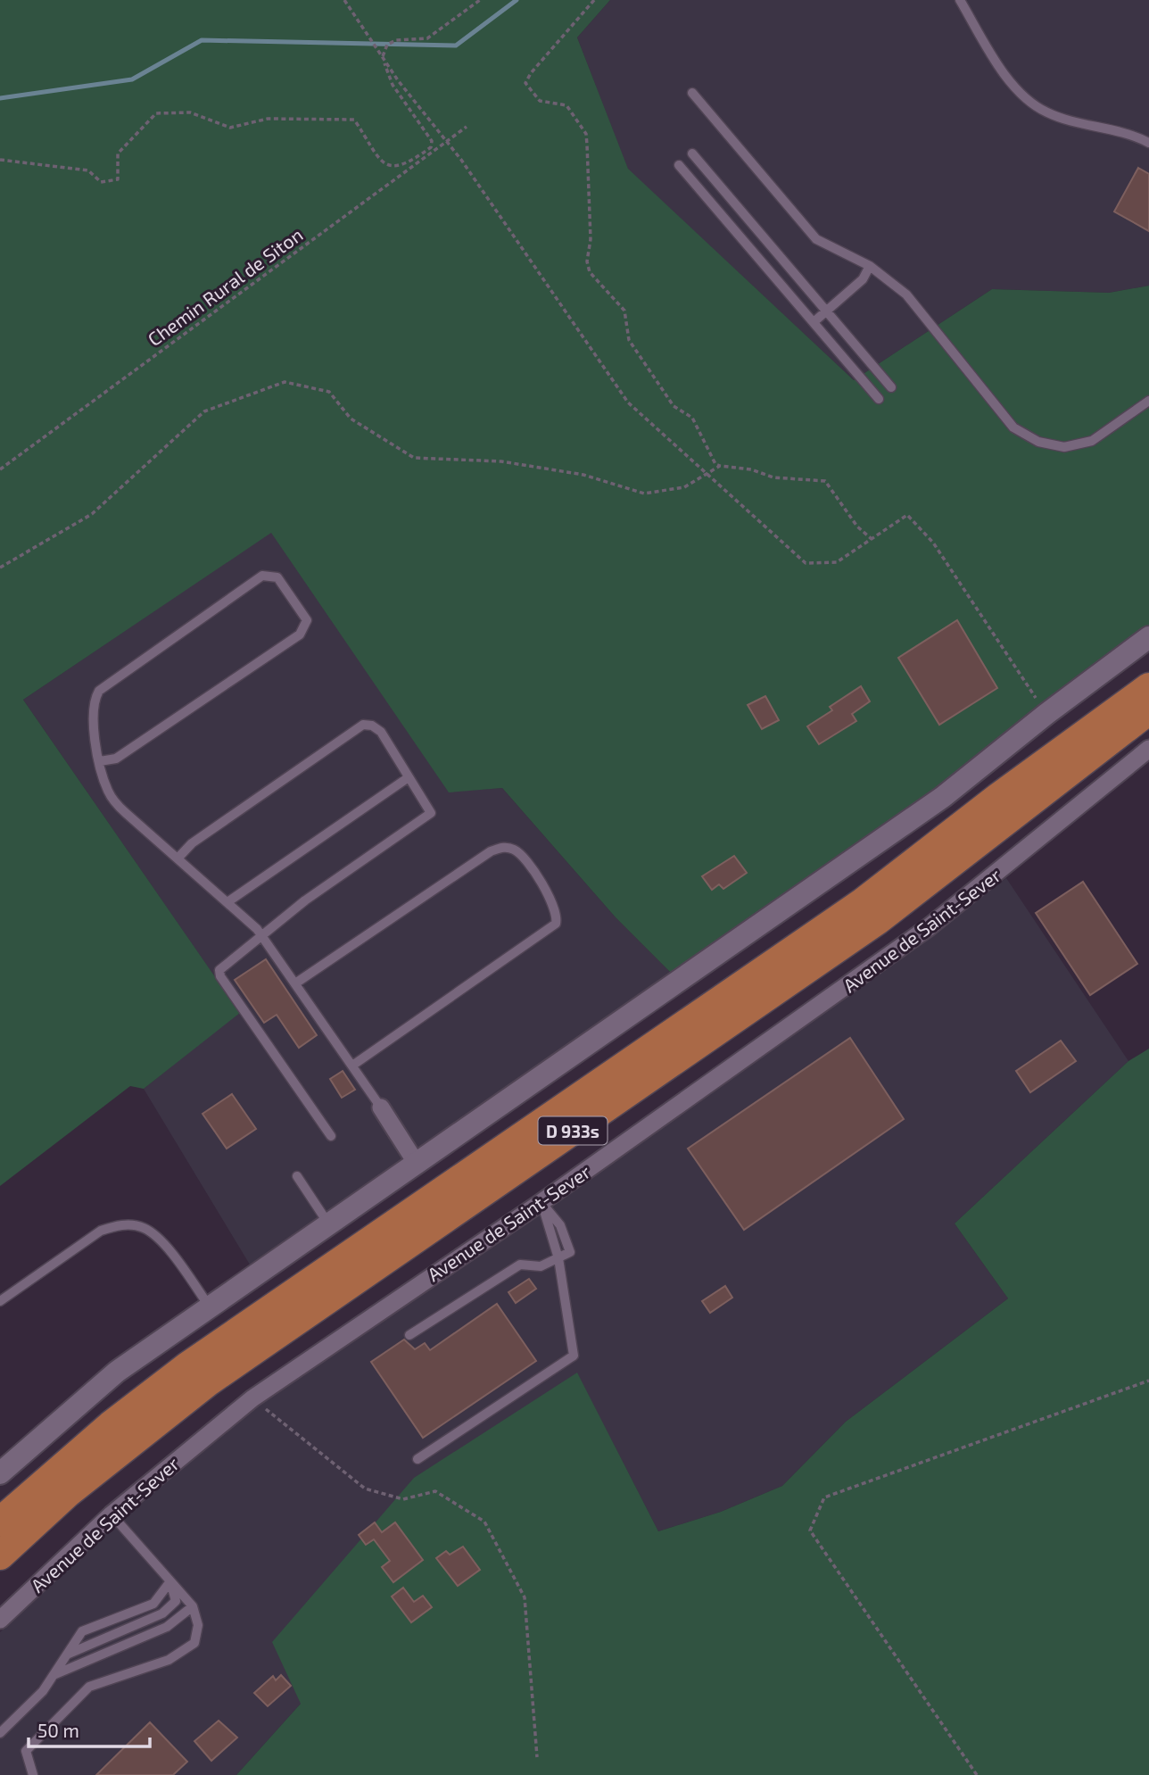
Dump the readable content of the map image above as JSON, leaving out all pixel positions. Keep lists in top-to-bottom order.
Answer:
{
  "streets": {
    "main road": ["D 933s"],
    "street": ["Avenue de Saint-Sever"],
    "path": ["Chemin Rural de Siton"]
  },
  "scale_bar": "50 m"
}
